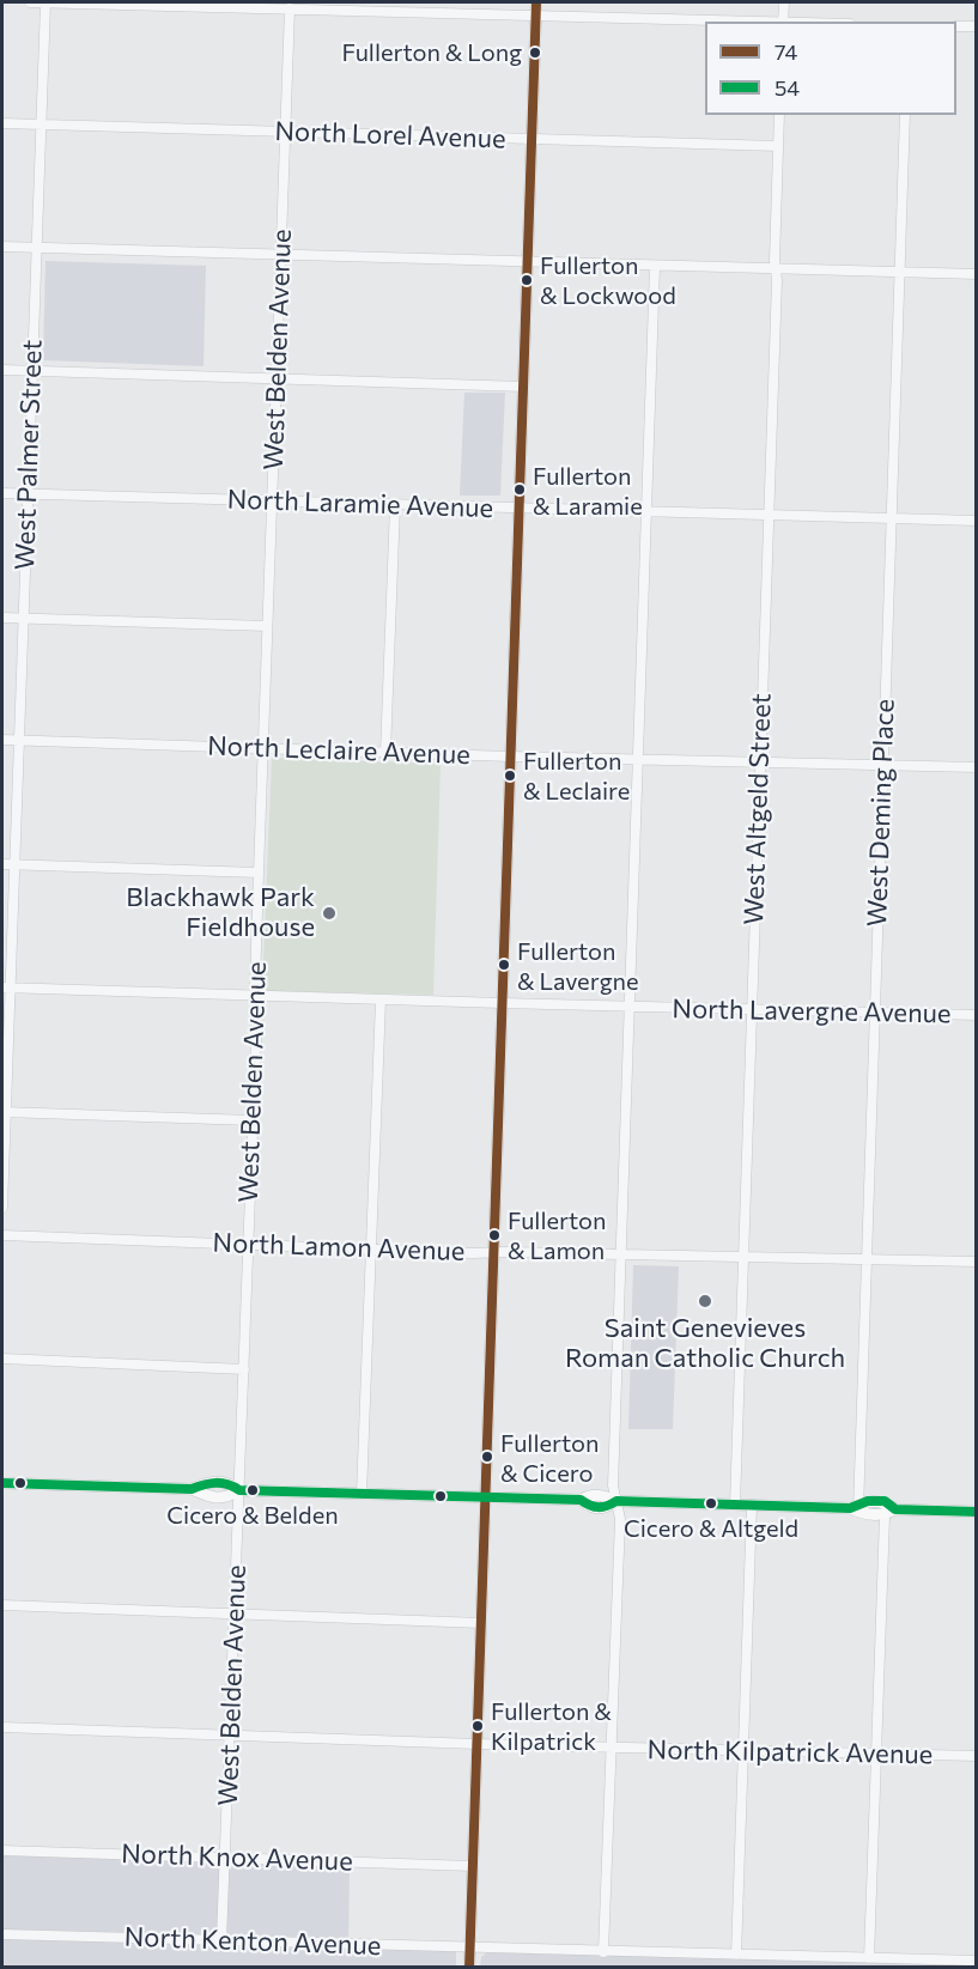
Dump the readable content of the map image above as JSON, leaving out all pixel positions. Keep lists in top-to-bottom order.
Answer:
{
  "streets": {
    "street": [
      "North Lorel Avenue",
      "West Belden Avenue",
      "West Palmer Street",
      "North Laramie Avenue",
      "North Leclaire Avenue",
      "West Altgeld Street",
      "West Deming Place",
      "North Lavergne Avenue",
      "North Lamon Avenue",
      "North Kilpatrick Avenue",
      "North Knox Avenue",
      "North Kenton Avenue"
    ]
  },
  "crossings": [
    ["North Lorel Avenue", "West Belden Avenue"],
    ["North Lorel Avenue", "West Palmer Street"],
    ["North Lorel Avenue", "West Altgeld Street"],
    ["West Belden Avenue", "North Laramie Avenue"],
    ["West Belden Avenue", "North Leclaire Avenue"],
    ["West Belden Avenue", "North Lavergne Avenue"],
    ["West Belden Avenue", "North Lamon Avenue"],
    ["West Belden Avenue", "North Kilpatrick Avenue"],
    ["West Belden Avenue", "North Knox Avenue"],
    ["West Belden Avenue", "North Kenton Avenue"],
    ["West Palmer Street", "North Laramie Avenue"],
    ["West Palmer Street", "North Leclaire Avenue"],
    ["West Palmer Street", "North Lavergne Avenue"],
    ["North Laramie Avenue", "West Altgeld Street"],
    ["North Laramie Avenue", "West Deming Place"],
    ["North Leclaire Avenue", "West Altgeld Street"],
    ["North Leclaire Avenue", "West Deming Place"],
    ["West Altgeld Street", "North Lavergne Avenue"],
    ["West Altgeld Street", "North Lamon Avenue"],
    ["West Deming Place", "North Lavergne Avenue"],
    ["West Deming Place", "North Lamon Avenue"]
  ],
  "places": [
    "Fullerton & Long",
    "Fullerton & Lockwood",
    "Fullerton & Laramie",
    "Fullerton & Leclaire",
    "Blackhawk Park Fieldhouse",
    "Fullerton & Lavergne",
    "Fullerton & Lamon",
    "Saint Genevieves Roman Catholic Church",
    "Fullerton & Cicero",
    "Cicero & Belden",
    "Cicero & Altgeld",
    "Fullerton & Kilpatrick"
  ],
  "lines": ["transit line 74", "transit line 54"],
  "legend": ["74", "54"]
}
